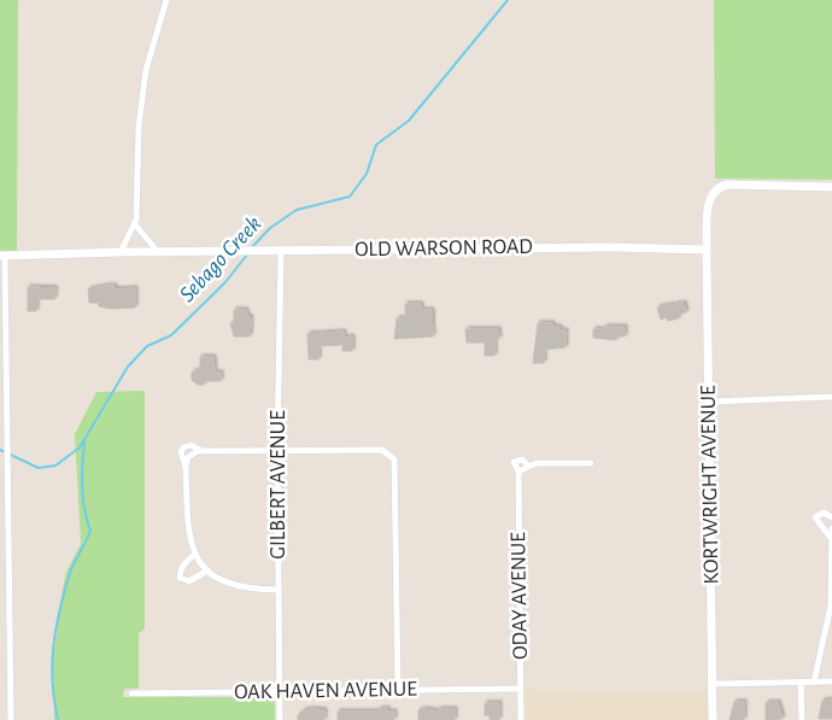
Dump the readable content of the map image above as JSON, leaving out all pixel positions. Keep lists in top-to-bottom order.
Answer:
{
  "streets": {
    "street": [
      "OLD WARSON ROAD",
      "GILBERT AVENUE",
      "KORTWRIGHT AVENUE",
      "ODAY AVENUE",
      "OAK HAVEN AVENUE"
    ]
  },
  "crossings": [
    ["OLD WARSON ROAD", "GILBERT AVENUE"],
    ["OLD WARSON ROAD", "KORTWRIGHT AVENUE"],
    ["GILBERT AVENUE", "OAK HAVEN AVENUE"],
    ["ODAY AVENUE", "OAK HAVEN AVENUE"]
  ],
  "water": ["Sebago Creek"]
}
